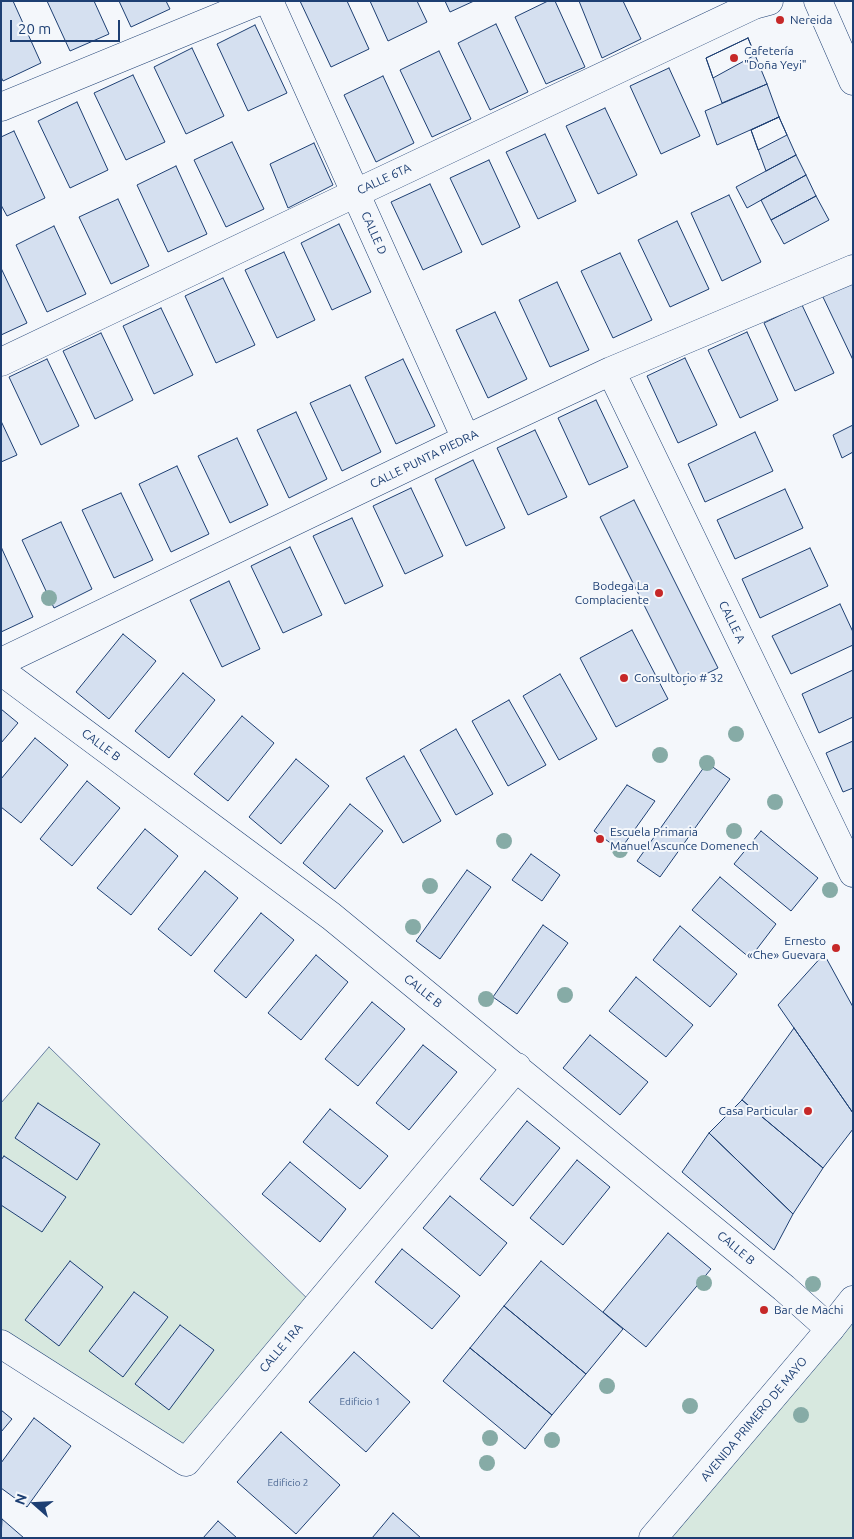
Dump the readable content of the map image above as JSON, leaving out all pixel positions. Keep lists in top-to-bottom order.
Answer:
{
  "streets": {
    "street": [
      "CALLE 6TA",
      "CALLE D",
      "CALLE PUNTA PIEDRA",
      "CALLE A",
      "CALLE B",
      "CALLE 1RA",
      "AVENIDA PRIMERO DE MAYO"
    ]
  },
  "crossings": [
    ["CALLE 6TA", "CALLE D"],
    ["CALLE D", "CALLE PUNTA PIEDRA"],
    ["CALLE PUNTA PIEDRA", "CALLE A"],
    ["CALLE B", "CALLE 1RA"],
    ["CALLE B", "AVENIDA PRIMERO DE MAYO"]
  ],
  "places": [
    "Nereida",
    "Cafetería \"Doña Yeyi\"",
    "Bodega La Complaciente",
    "Consultorio # 32",
    "Escuela Primaria Manuel Ascunce Domenech",
    "Ernesto «Che» Guevara",
    "Casa Particular",
    "Bar de Machi"
  ],
  "house_numbers": ["Edificio 1", "Edificio 2"],
  "scale_bar": "20 m",
  "north": "left"
}
